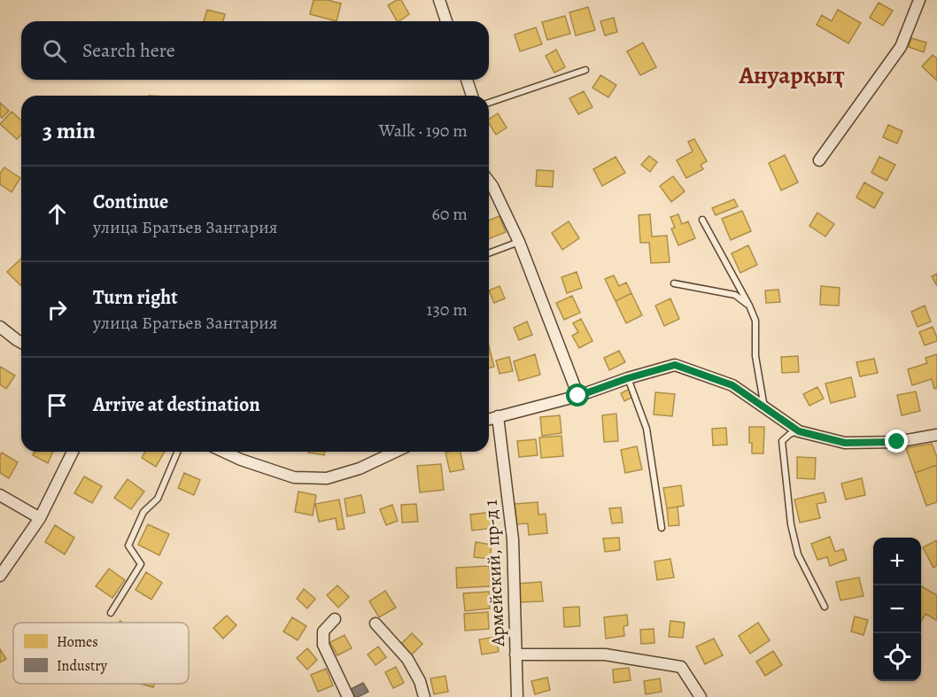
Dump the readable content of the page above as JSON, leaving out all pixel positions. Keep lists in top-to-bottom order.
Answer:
{
  "streets": {
    "street": ["Армейский, пр-д 1"]
  },
  "districts": ["Ануарқыҭ"],
  "legend": ["Homes", "Industry"],
  "page": {
    "search": "Search here",
    "heading": ["3 min", "Walk · 190 m"],
    "list": [
      ["Continue", "улица Братьев Зантария", "60 m"],
      ["Turn right", "улица Братьев Зантария", "130 m"],
      "Arrive at destination"
    ],
    "map_buttons": ["+", "−"]
  }
}
